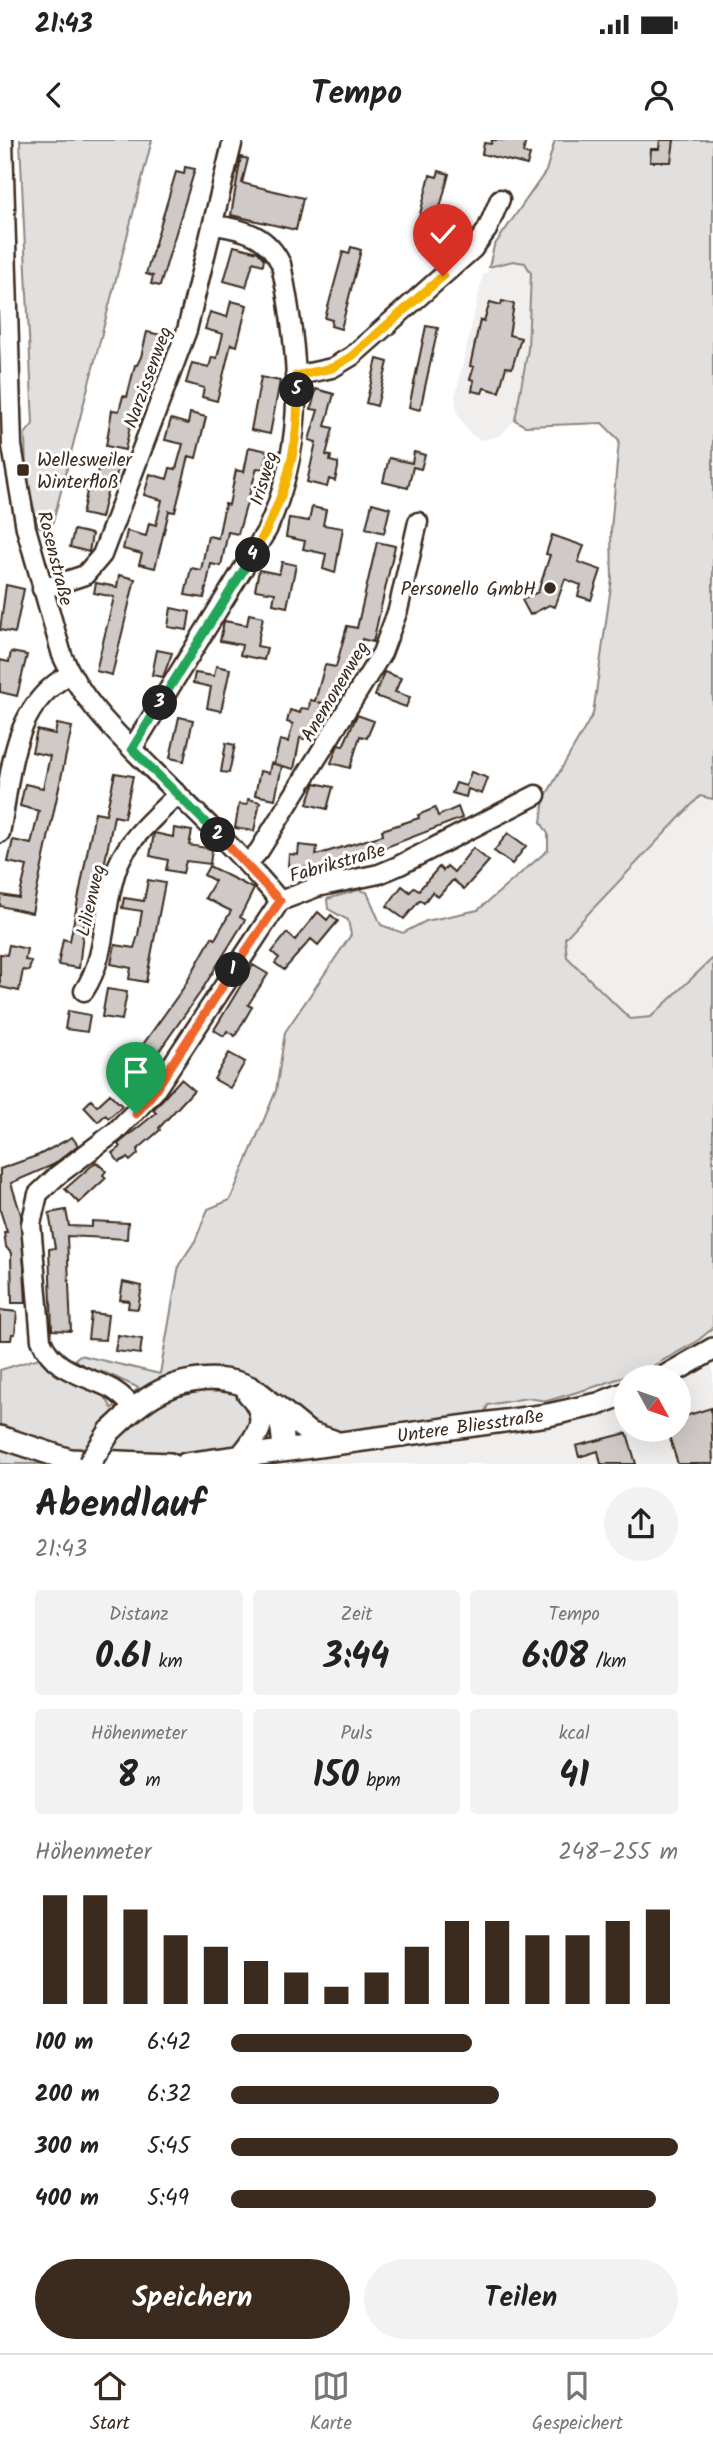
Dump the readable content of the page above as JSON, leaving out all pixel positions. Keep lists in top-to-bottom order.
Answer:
{
  "streets": {
    "main road": ["Untere Bliesstraße"],
    "street": [
      "Narzissenweg",
      "Irisweg",
      "Rosenstraße",
      "Anemonenweg",
      "Fabrikstraße",
      "Lilienweg"
    ]
  },
  "crossings": [
    ["Narzissenweg", "Irisweg"],
    ["Narzissenweg", "Rosenstraße"],
    ["Irisweg", "Rosenstraße"],
    ["Rosenstraße", "Anemonenweg"],
    ["Rosenstraße", "Fabrikstraße"],
    ["Rosenstraße", "Lilienweg"]
  ],
  "places": {
    "transit": ["Wellesweiler Winterfloß"],
    "other": ["Personello GmbH"]
  },
  "north": "bottom right",
  "page": {
    "status": "21:43",
    "header": "Tempo",
    "pins": [
      "5",
      "4",
      "3",
      "2",
      "1"
    ],
    "heading": ["Abendlauf", "21:43"],
    "stats": [
      ["Distanz", "0.61 km"],
      ["Zeit", "3:44"],
      ["Tempo", "6:08 /km"],
      ["Höhenmeter", "8 m"],
      ["Puls", "150 bpm"],
      ["kcal", "41"]
    ],
    "chart": ["Höhenmeter", "248–255 m"],
    "list": [
      {
        "name": "100 m",
        "note": "6:42"
      },
      {
        "name": "200 m",
        "note": "6:32"
      },
      {
        "name": "300 m",
        "note": "5:45"
      },
      {
        "name": "400 m",
        "note": "5:49"
      }
    ],
    "buttons": ["Speichern", "Teilen"],
    "tabs": ["Start", "Karte", "Gespeichert"]
  }
}
